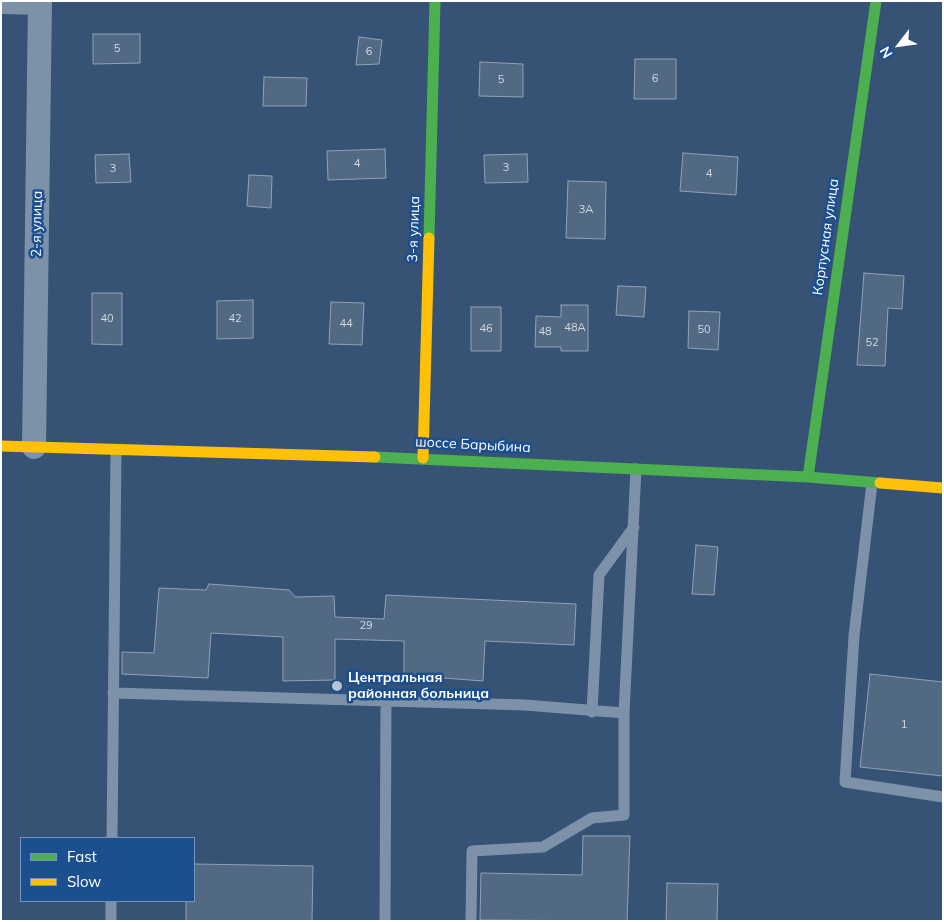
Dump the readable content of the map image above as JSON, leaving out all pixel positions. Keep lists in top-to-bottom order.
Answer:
{
  "streets": {
    "main road": ["3-я улица", "Корпусная улица", "шоссе Барыбина"],
    "street": ["2-я улица"]
  },
  "crossings": [
    ["2-я улица", "шоссе Барыбина"],
    ["3-я улица", "шоссе Барыбина"],
    ["Корпусная улица", "шоссе Барыбина"]
  ],
  "places": ["Центральная районная больница"],
  "house_numbers": [
    "5",
    "6",
    "6",
    "5",
    "4",
    "3",
    "3",
    "4",
    "3А",
    "40",
    "42",
    "44",
    "48А",
    "46",
    "50",
    "48",
    "52",
    "29",
    "1"
  ],
  "legend": ["Fast", "Slow"],
  "north": "bottom left"
}
